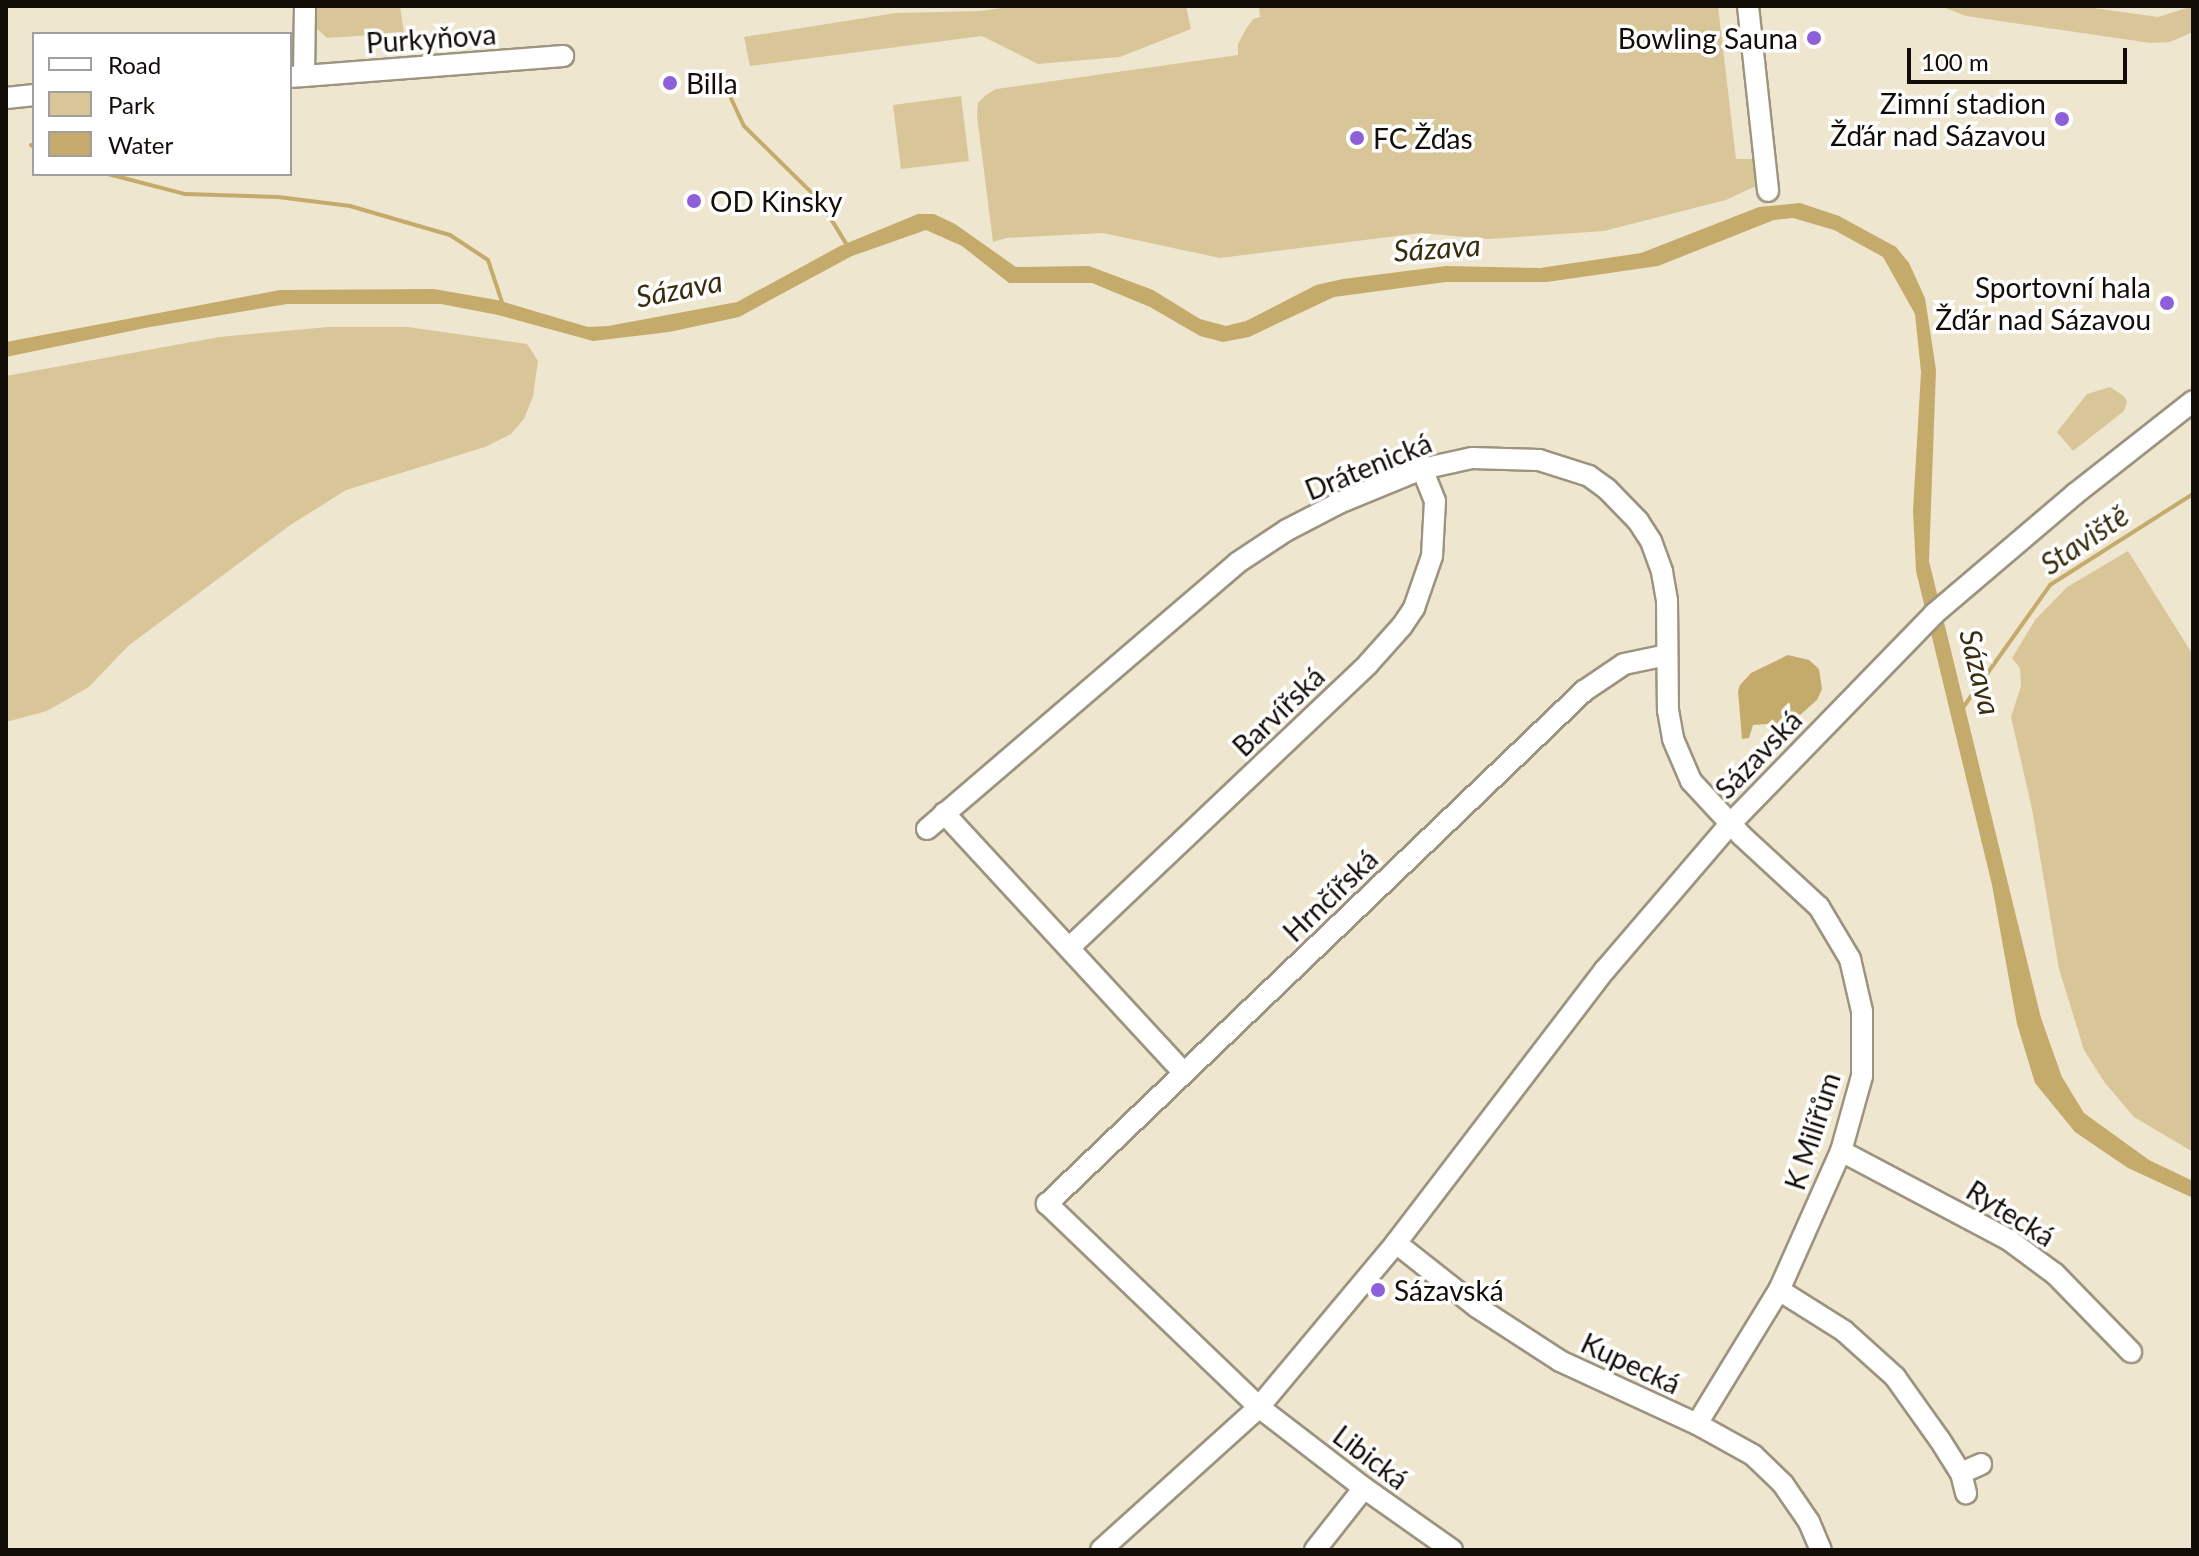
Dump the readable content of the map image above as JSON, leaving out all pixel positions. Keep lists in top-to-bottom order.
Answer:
{
  "streets": {
    "street": [
      "Purkyňova",
      "Drátenická",
      "Barvířská",
      "Sázavská",
      "Hrnčířská",
      "K Milířům",
      "Rytecká",
      "Kupecká",
      "Libická"
    ]
  },
  "crossings": [
    ["Drátenická", "Barvířská"],
    ["Drátenická", "Sázavská"],
    ["Drátenická", "Hrnčířská"],
    ["Drátenická", "K Milířům"],
    ["Sázavská", "K Milířům"],
    ["Sázavská", "Kupecká"],
    ["Sázavská", "Libická"],
    ["Hrnčířská", "Libická"],
    ["K Milířům", "Rytecká"],
    ["K Milířům", "Kupecká"]
  ],
  "water": ["Sázava", "Staviště"],
  "places": [
    "Bowling Sauna",
    "Billa",
    "Zimní stadion Žďár nad Sázavou",
    "FC Žďas",
    "OD Kinsky",
    "Sportovní hala Žďár nad Sázavou",
    "Sázavská"
  ],
  "legend": ["Road", "Park", "Water"],
  "scale_bar": "100 m"
}
